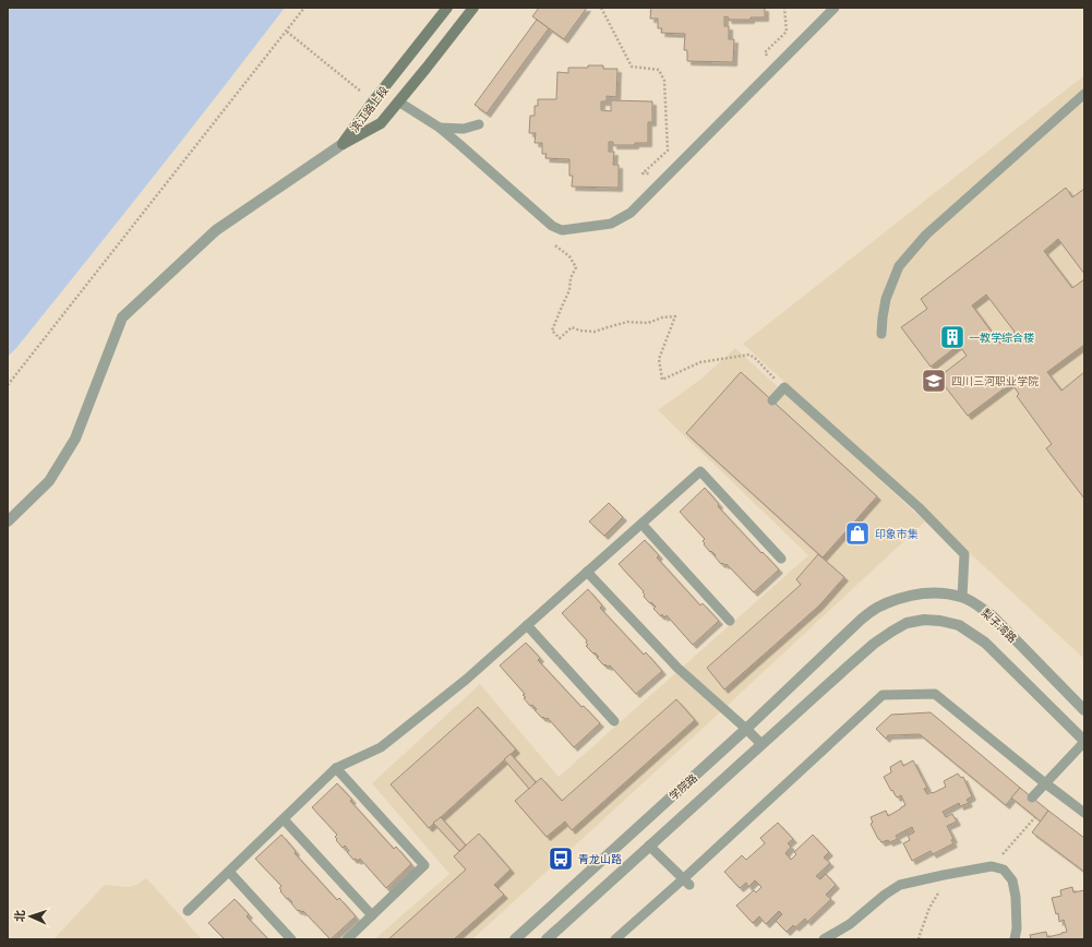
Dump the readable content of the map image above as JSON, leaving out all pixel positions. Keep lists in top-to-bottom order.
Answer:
{
  "streets": {
    "main road": ["滨江路上段"],
    "street": ["梨子湾路", "学院路"]
  },
  "crossings": [
    ["梨子湾路", "学院路"]
  ],
  "places": {
    "building": ["一教学综合楼"],
    "school or university": ["四川三河职业学院"],
    "shop": ["印象市集"],
    "bus stop": ["青龙山路"]
  },
  "north": "left"
}
